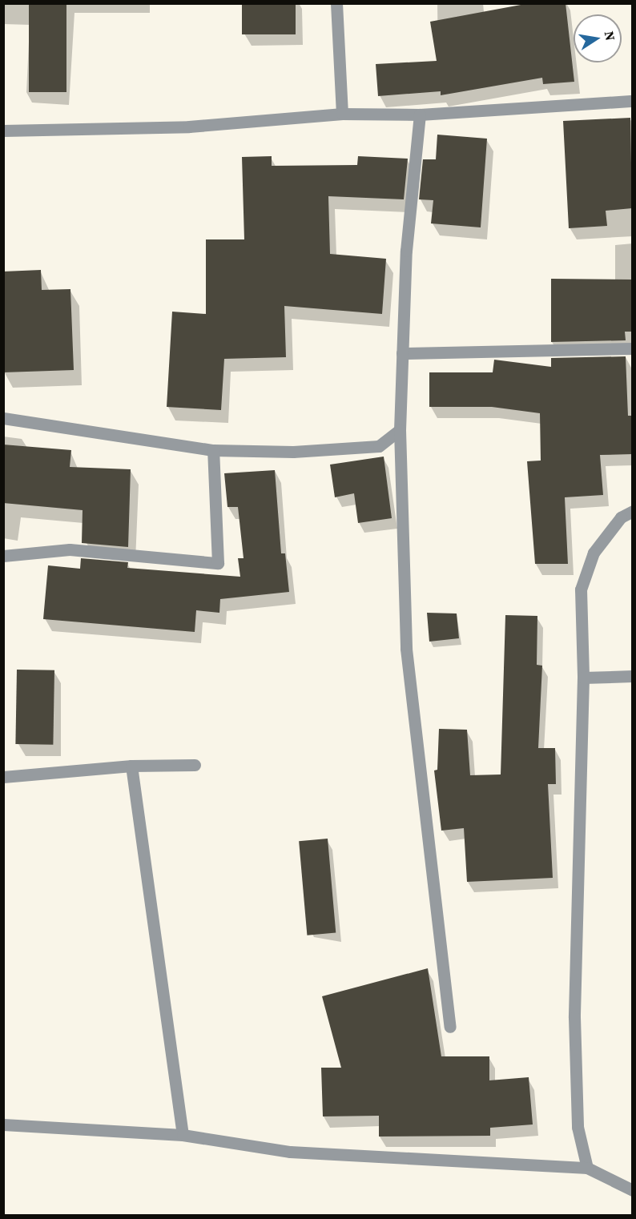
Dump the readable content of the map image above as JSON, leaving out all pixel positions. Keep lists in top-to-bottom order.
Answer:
{
  "north": "right"
}
